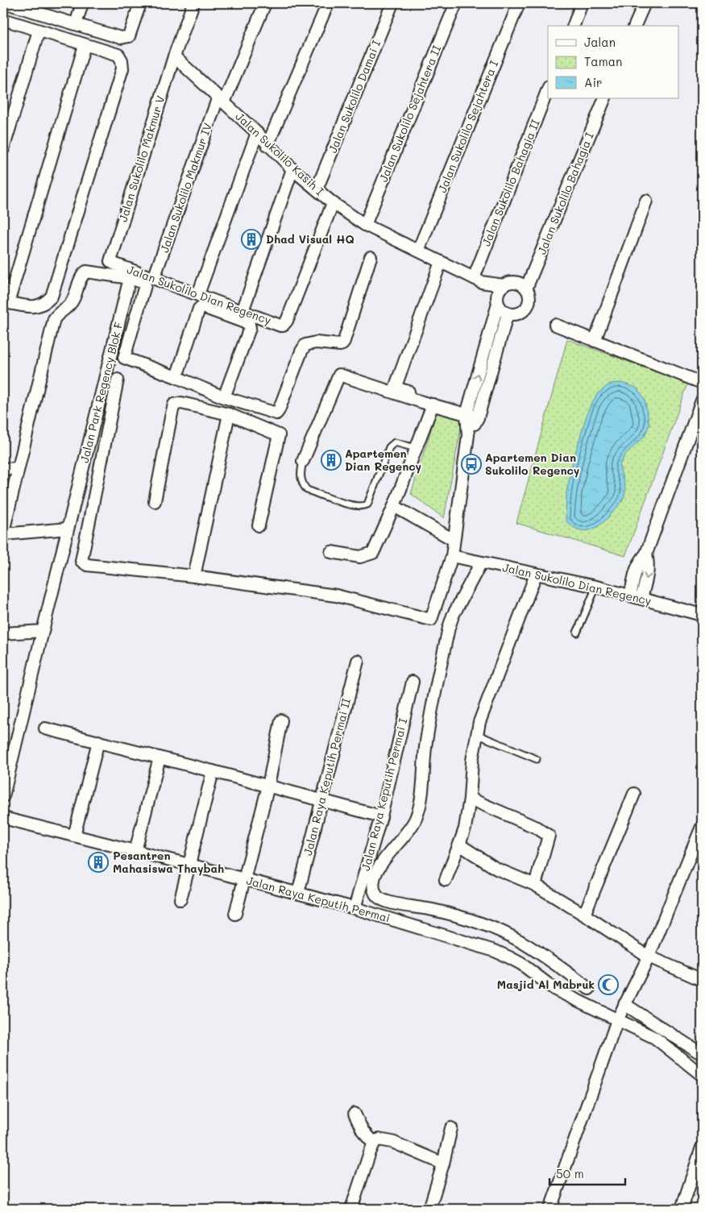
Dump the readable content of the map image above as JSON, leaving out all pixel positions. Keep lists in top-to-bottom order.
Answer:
{
  "streets": {
    "street": [
      "Jalan Sukolilo Damai I",
      "Jalan Sukolilo Sejahtera II",
      "Jalan Sukolilo Sejahtera I",
      "Jalan Sukolilo Kasih I",
      "Jalan Sukolilo Makmur V",
      "Jalan Sukolilo Bahagia II",
      "Jalan Sukolilo Makmur IV",
      "Jalan Sukolilo Bahagia I",
      "Jalan Sukolilo Dian Regency",
      "Jalan Park Regency Blok F",
      "Jalan Raya Keputih Permai II",
      "Jalan Raya Keputih Permai I",
      "Jalan Raya Keputih Permai"
    ]
  },
  "crossings": [
    ["Jalan Sukolilo Damai I", "Jalan Sukolilo Kasih I"],
    ["Jalan Sukolilo Sejahtera II", "Jalan Sukolilo Kasih I"],
    ["Jalan Sukolilo Sejahtera I", "Jalan Sukolilo Kasih I"],
    ["Jalan Sukolilo Kasih I", "Jalan Sukolilo Makmur V"],
    ["Jalan Sukolilo Kasih I", "Jalan Sukolilo Bahagia II"],
    ["Jalan Sukolilo Kasih I", "Jalan Sukolilo Makmur IV"],
    ["Jalan Sukolilo Kasih I", "Jalan Sukolilo Bahagia I"],
    ["Jalan Sukolilo Kasih I", "Jalan Sukolilo Dian Regency"],
    ["Jalan Sukolilo Makmur V", "Jalan Sukolilo Dian Regency"],
    ["Jalan Sukolilo Makmur IV", "Jalan Sukolilo Dian Regency"],
    ["Jalan Raya Keputih Permai II", "Jalan Raya Keputih Permai"],
    ["Jalan Raya Keputih Permai I", "Jalan Raya Keputih Permai"]
  ],
  "places": {
    "building": ["Dhad Visual HQ", "Apartemen Dian Regency", "Pesantren Mahasiswa Thaybah"],
    "bus stop": ["Apartemen Dian Sukolilo Regency"],
    "mosque": ["Masjid Al Mabruk"]
  },
  "legend": ["Jalan", "Taman", "Air"],
  "scale_bar": "50 m"
}
